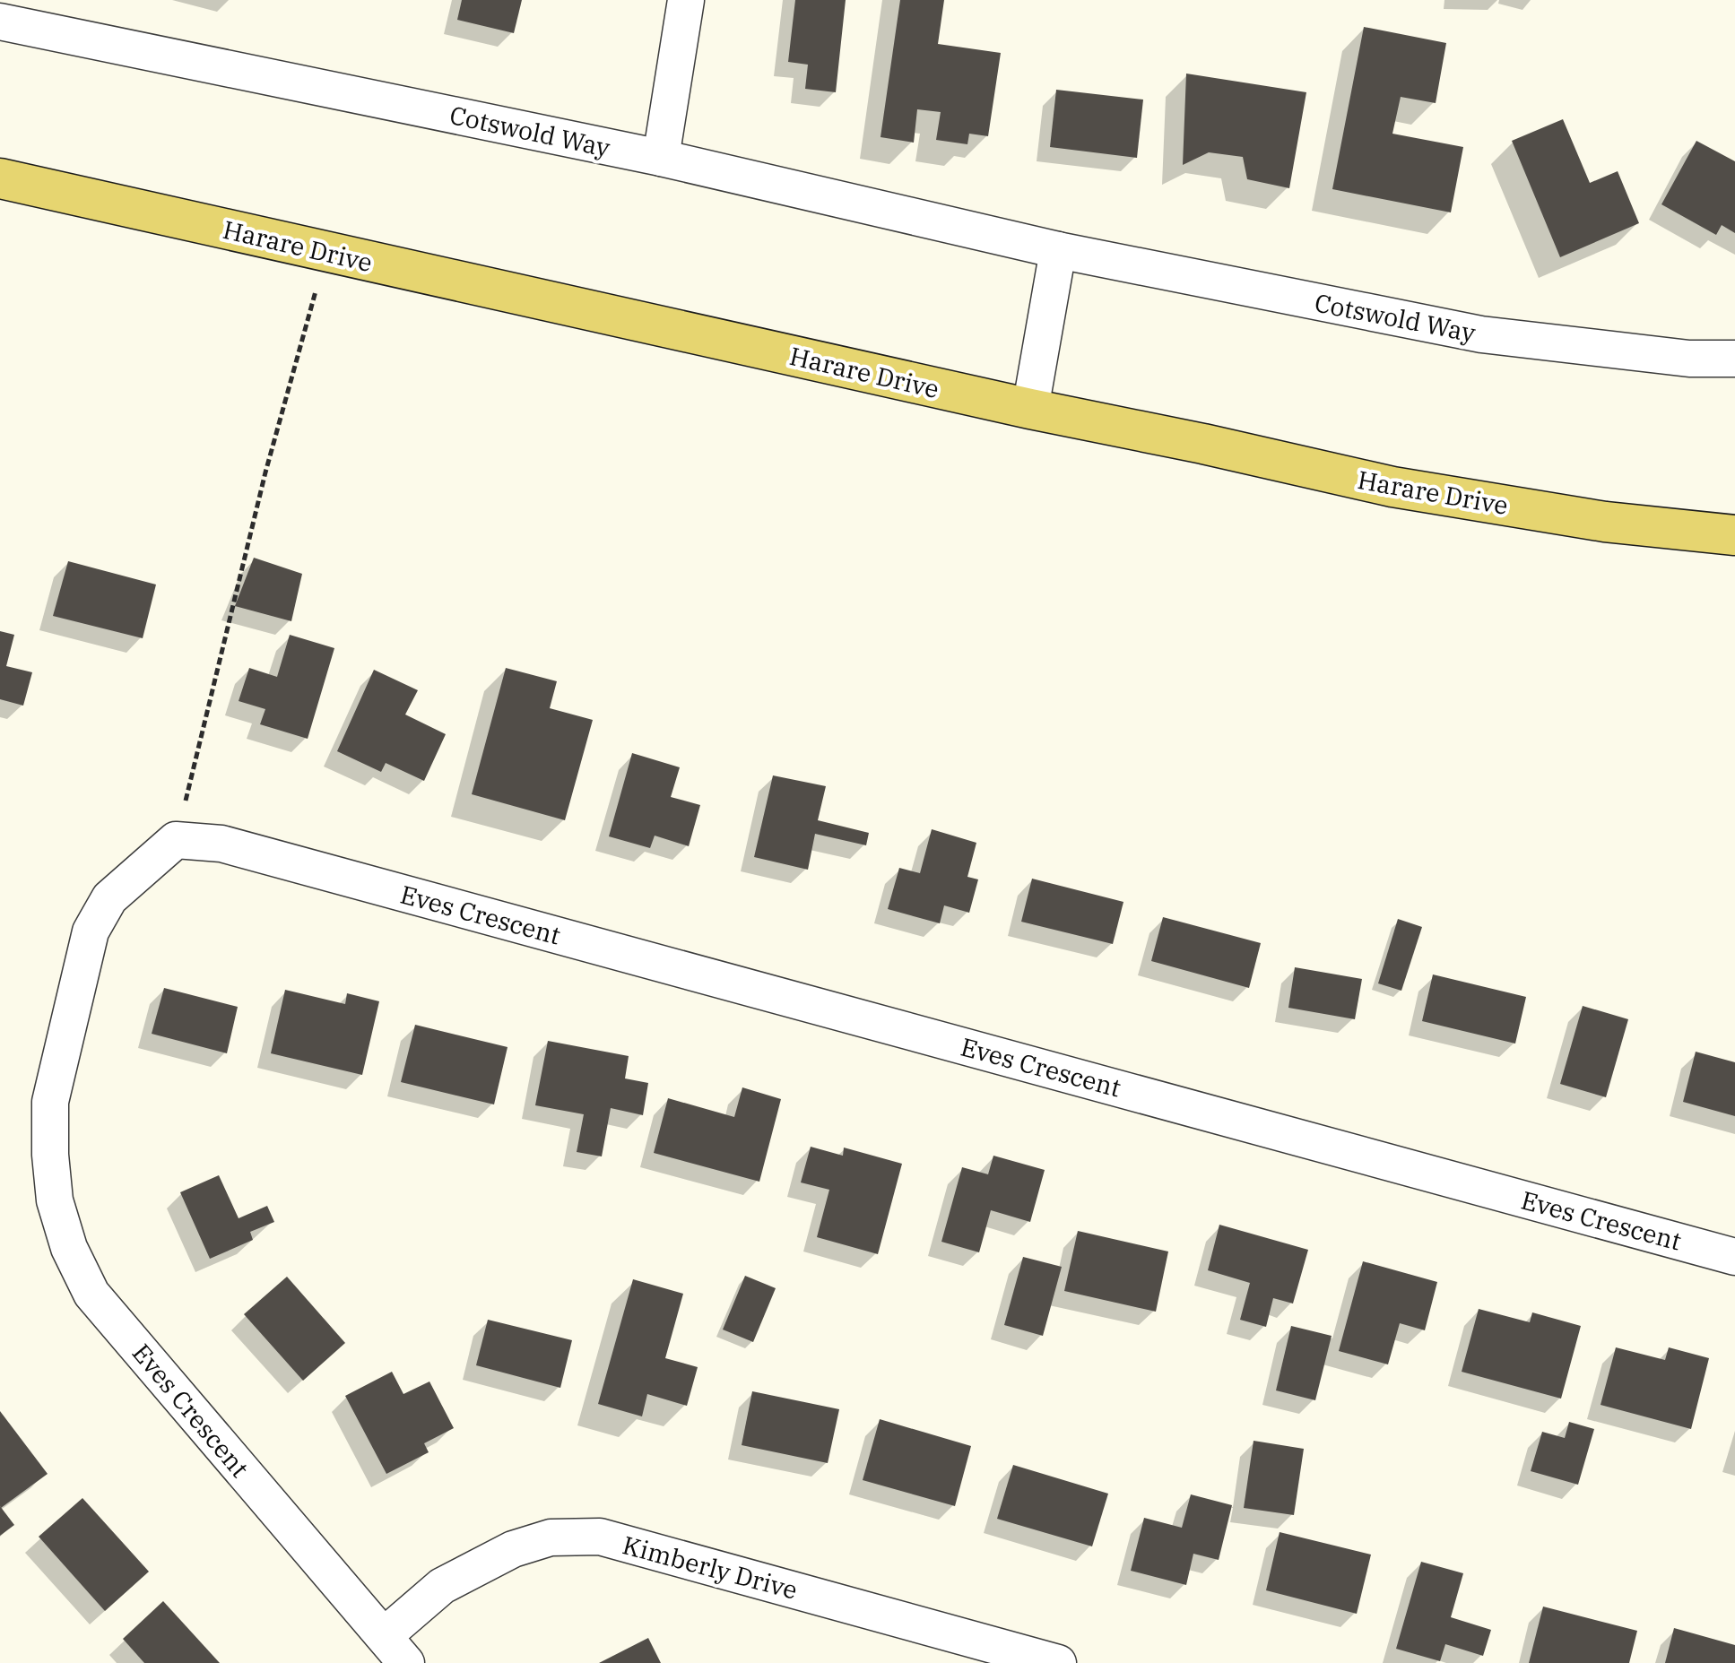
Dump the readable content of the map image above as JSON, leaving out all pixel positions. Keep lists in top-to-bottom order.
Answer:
{
  "streets": {
    "main road": ["Harare Drive"],
    "street": ["Cotswold Way", "Eves Crescent", "Kimberly Drive"]
  },
  "crossings": [
    ["Eves Crescent", "Kimberly Drive"]
  ]
}
